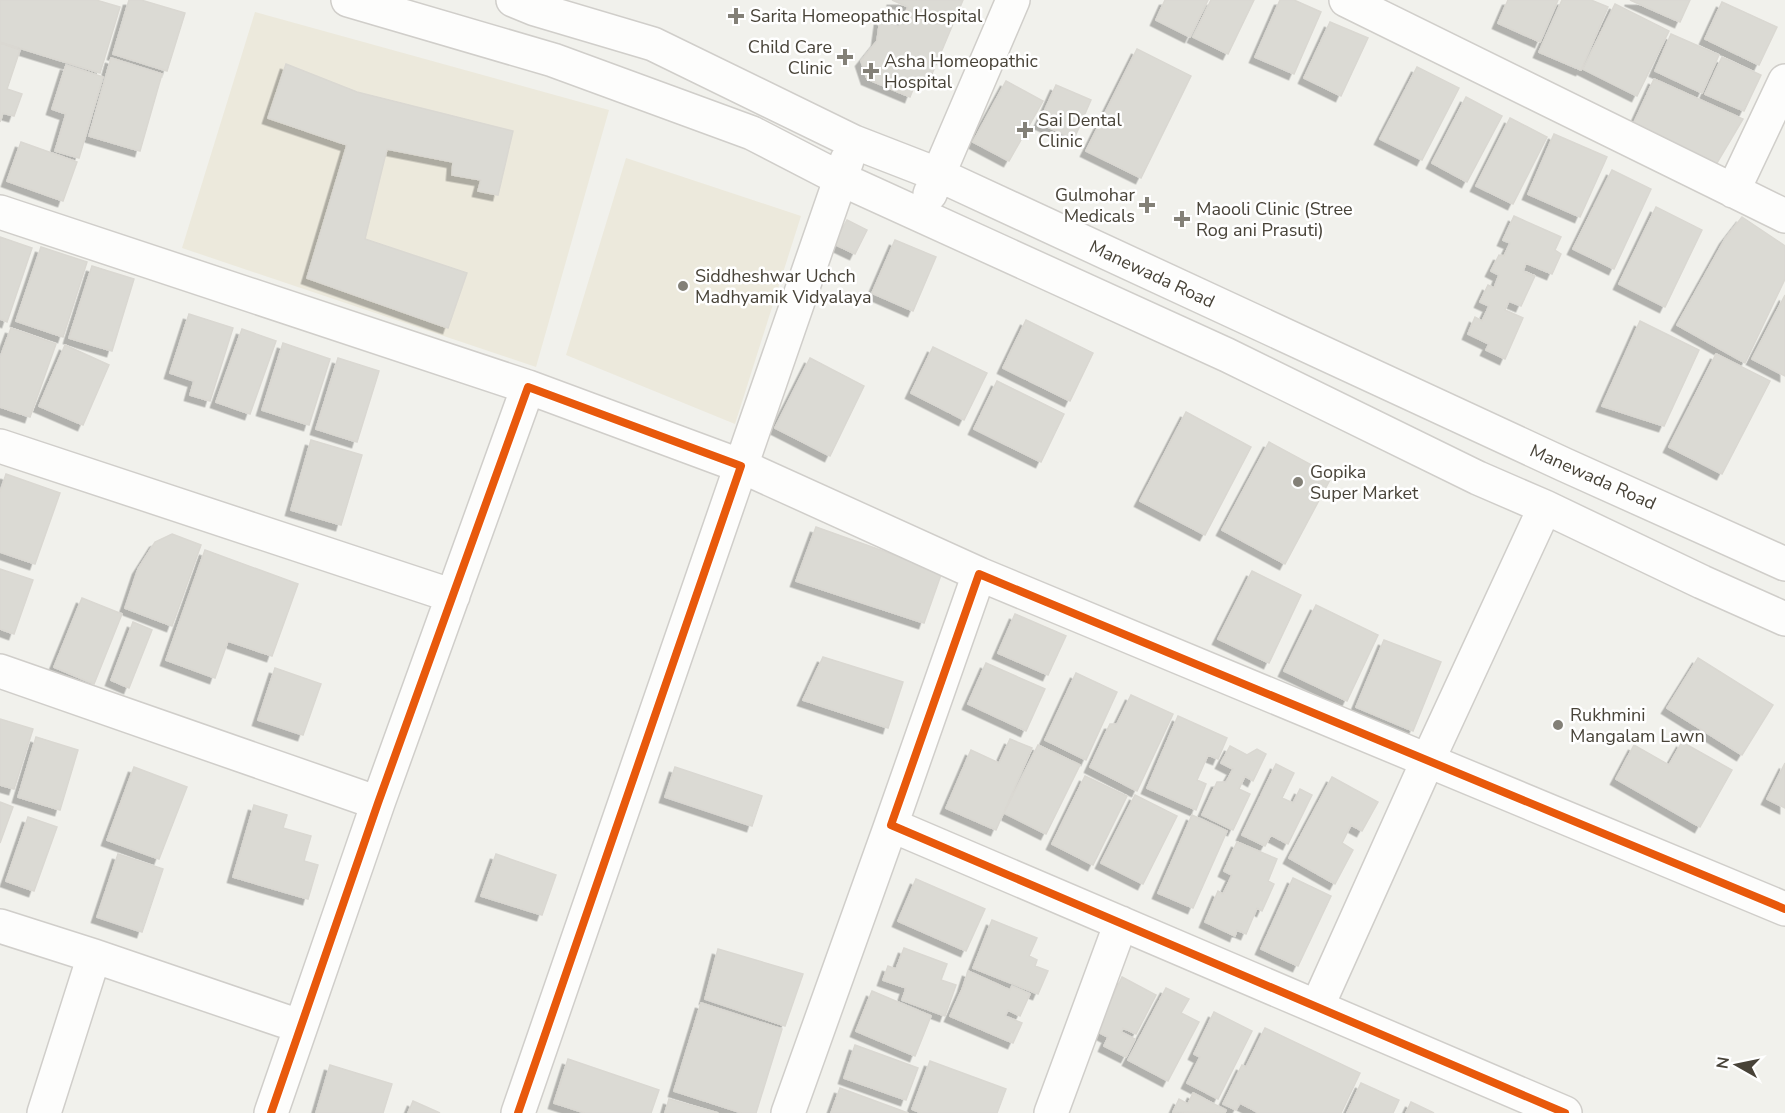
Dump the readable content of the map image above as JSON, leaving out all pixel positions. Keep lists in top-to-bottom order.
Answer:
{
  "streets": {
    "street": ["Manewada Road"]
  },
  "places": {
    "health": [
      "Sarita Homeopathic Hospital",
      "Child Care Clinic",
      "Asha Homeopathic Hospital",
      "Sai Dental Clinic",
      "Gulmohar Medicals",
      "Maooli Clinic (Stree Rog ani Prasuti)"
    ],
    "other": ["Siddheshwar Uchch Madhyamik Vidyalaya", "Gopika Super Market", "Rukhmini Mangalam Lawn"]
  },
  "north": "left"
}
